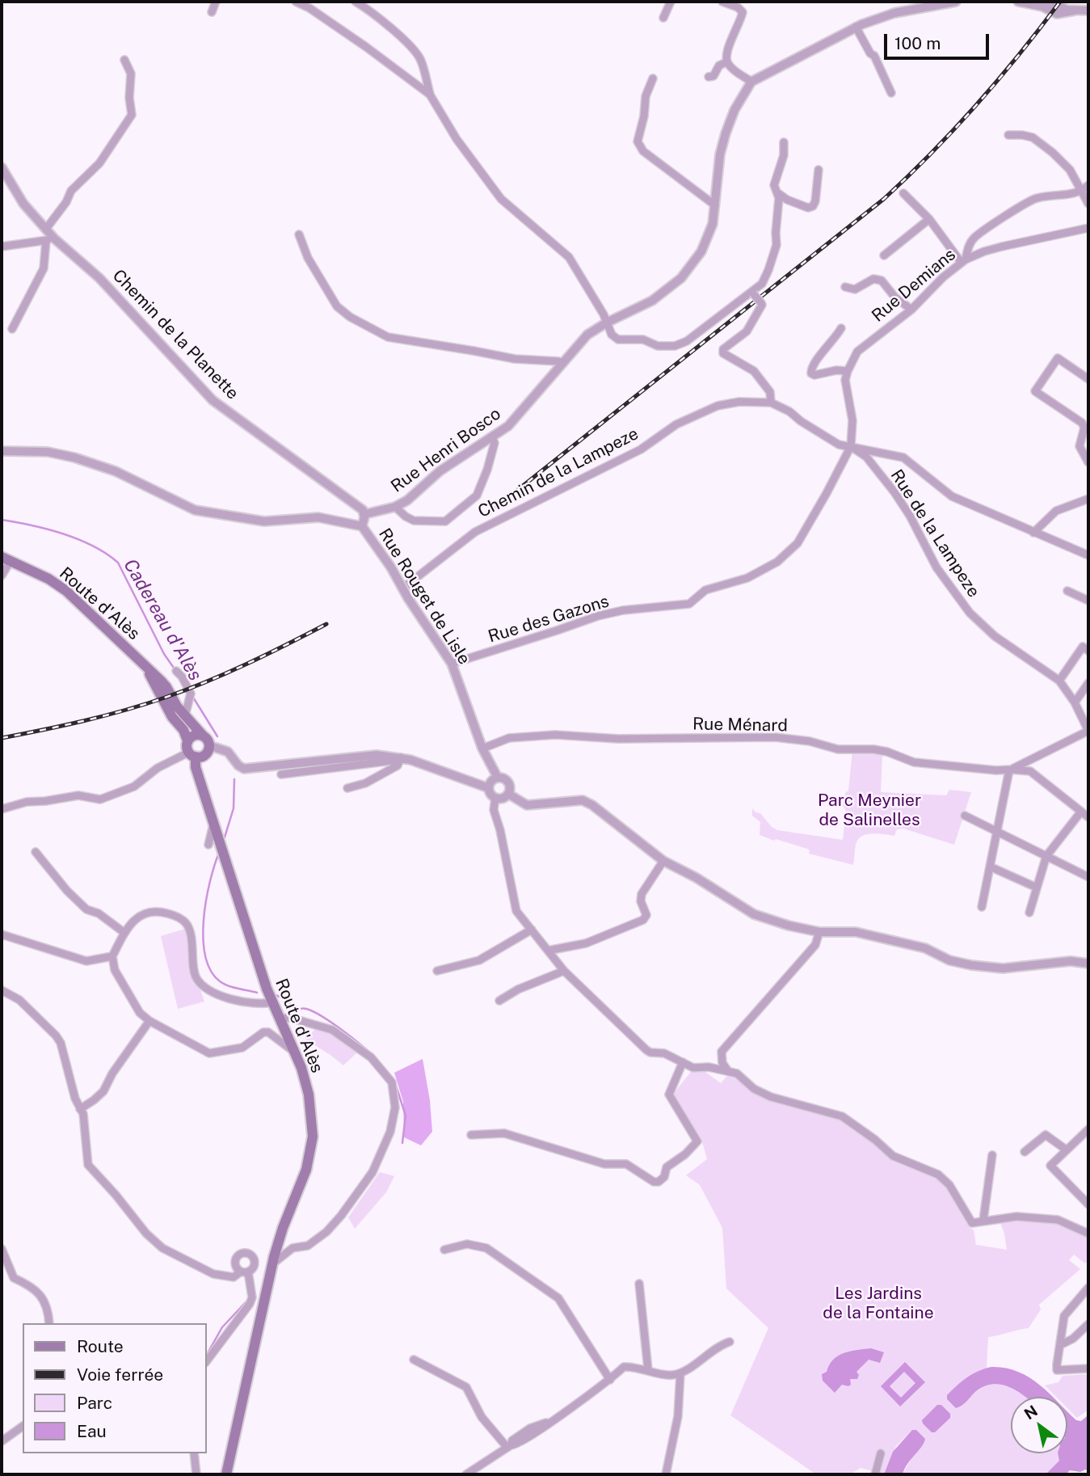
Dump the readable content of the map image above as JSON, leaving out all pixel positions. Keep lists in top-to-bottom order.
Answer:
{
  "streets": {
    "main road": ["Route d'Alès"],
    "street": [
      "Rue Demians",
      "Chemin de la Planette",
      "Rue Henri Bosco",
      "Chemin de la Lampeze",
      "Rue de la Lampeze",
      "Rue Rouget de Lisle",
      "Rue des Gazons",
      "Rue Ménard"
    ]
  },
  "crossings": [
    ["Chemin de la Planette", "Rue Henri Bosco"],
    ["Chemin de la Lampeze", "Rue Rouget de Lisle"],
    ["Rue de la Lampeze", "Rue des Gazons"],
    ["Rue Rouget de Lisle", "Rue des Gazons"],
    ["Rue Rouget de Lisle", "Rue Ménard"]
  ],
  "water": ["Cadereau d'Alès"],
  "parks": ["Parc Meynier de Salinelles", "Les Jardins de la Fontaine"],
  "legend": [
    "Route",
    "Voie ferrée",
    "Parc",
    "Eau"
  ],
  "scale_bar": "100 m",
  "north": "top left"
}
